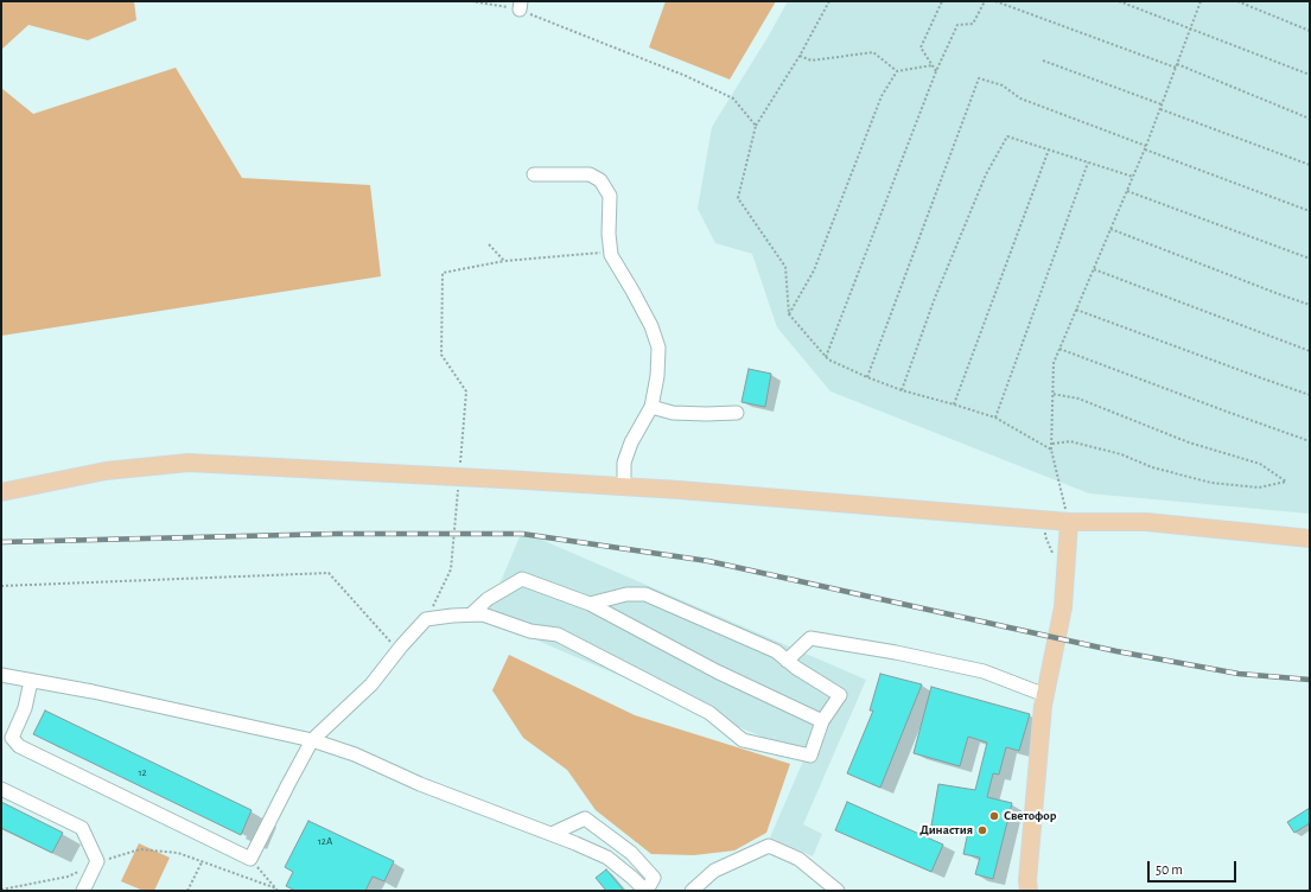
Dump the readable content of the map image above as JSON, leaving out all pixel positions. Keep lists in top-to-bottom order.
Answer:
{
  "places": ["Светофор", "Династия"],
  "house_numbers": ["12", "12А"],
  "scale_bar": "50 m"
}
